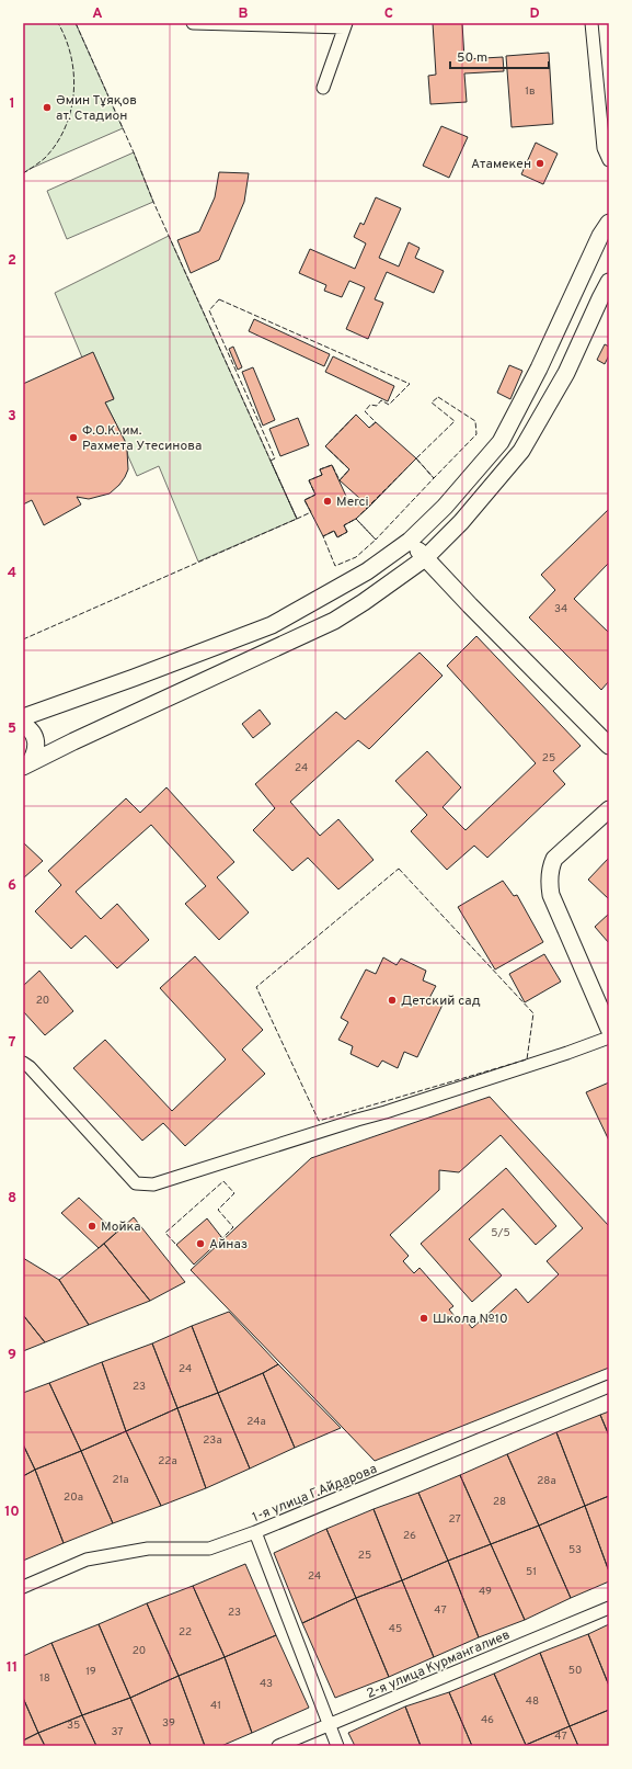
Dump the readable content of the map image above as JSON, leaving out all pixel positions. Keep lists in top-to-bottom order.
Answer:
{
  "streets": {
    "street": ["1-я улица Г.Айдарова", "2-я улица Курмангалиев"]
  },
  "places": [
    "Әмин Тұяқов ат. Стадион",
    "Атамекен",
    "Ф.О.К. им. Рахмета Утесинова",
    "Merci",
    "Детский сад",
    "Мойка",
    "Айназ",
    "Школа №10"
  ],
  "house_numbers": [
    "1в",
    "34",
    "25",
    "24",
    "20",
    "5/5",
    "24",
    "23",
    "24а",
    "23а",
    "22а",
    "21а",
    "28а",
    "20а",
    "28",
    "27",
    "26",
    "53",
    "25",
    "51",
    "24",
    "49",
    "47",
    "23",
    "45",
    "22",
    "20",
    "50",
    "19",
    "18",
    "43",
    "48",
    "41",
    "46",
    "39",
    "35",
    "37",
    "47"
  ],
  "scale_bar": "50 m",
  "grid": {
    "columns": [
      "A",
      "B",
      "C",
      "D"
    ],
    "rows": [
      "1",
      "2",
      "3",
      "4",
      "5",
      "6",
      "7",
      "8",
      "9",
      "10",
      "11"
    ]
  }
}
